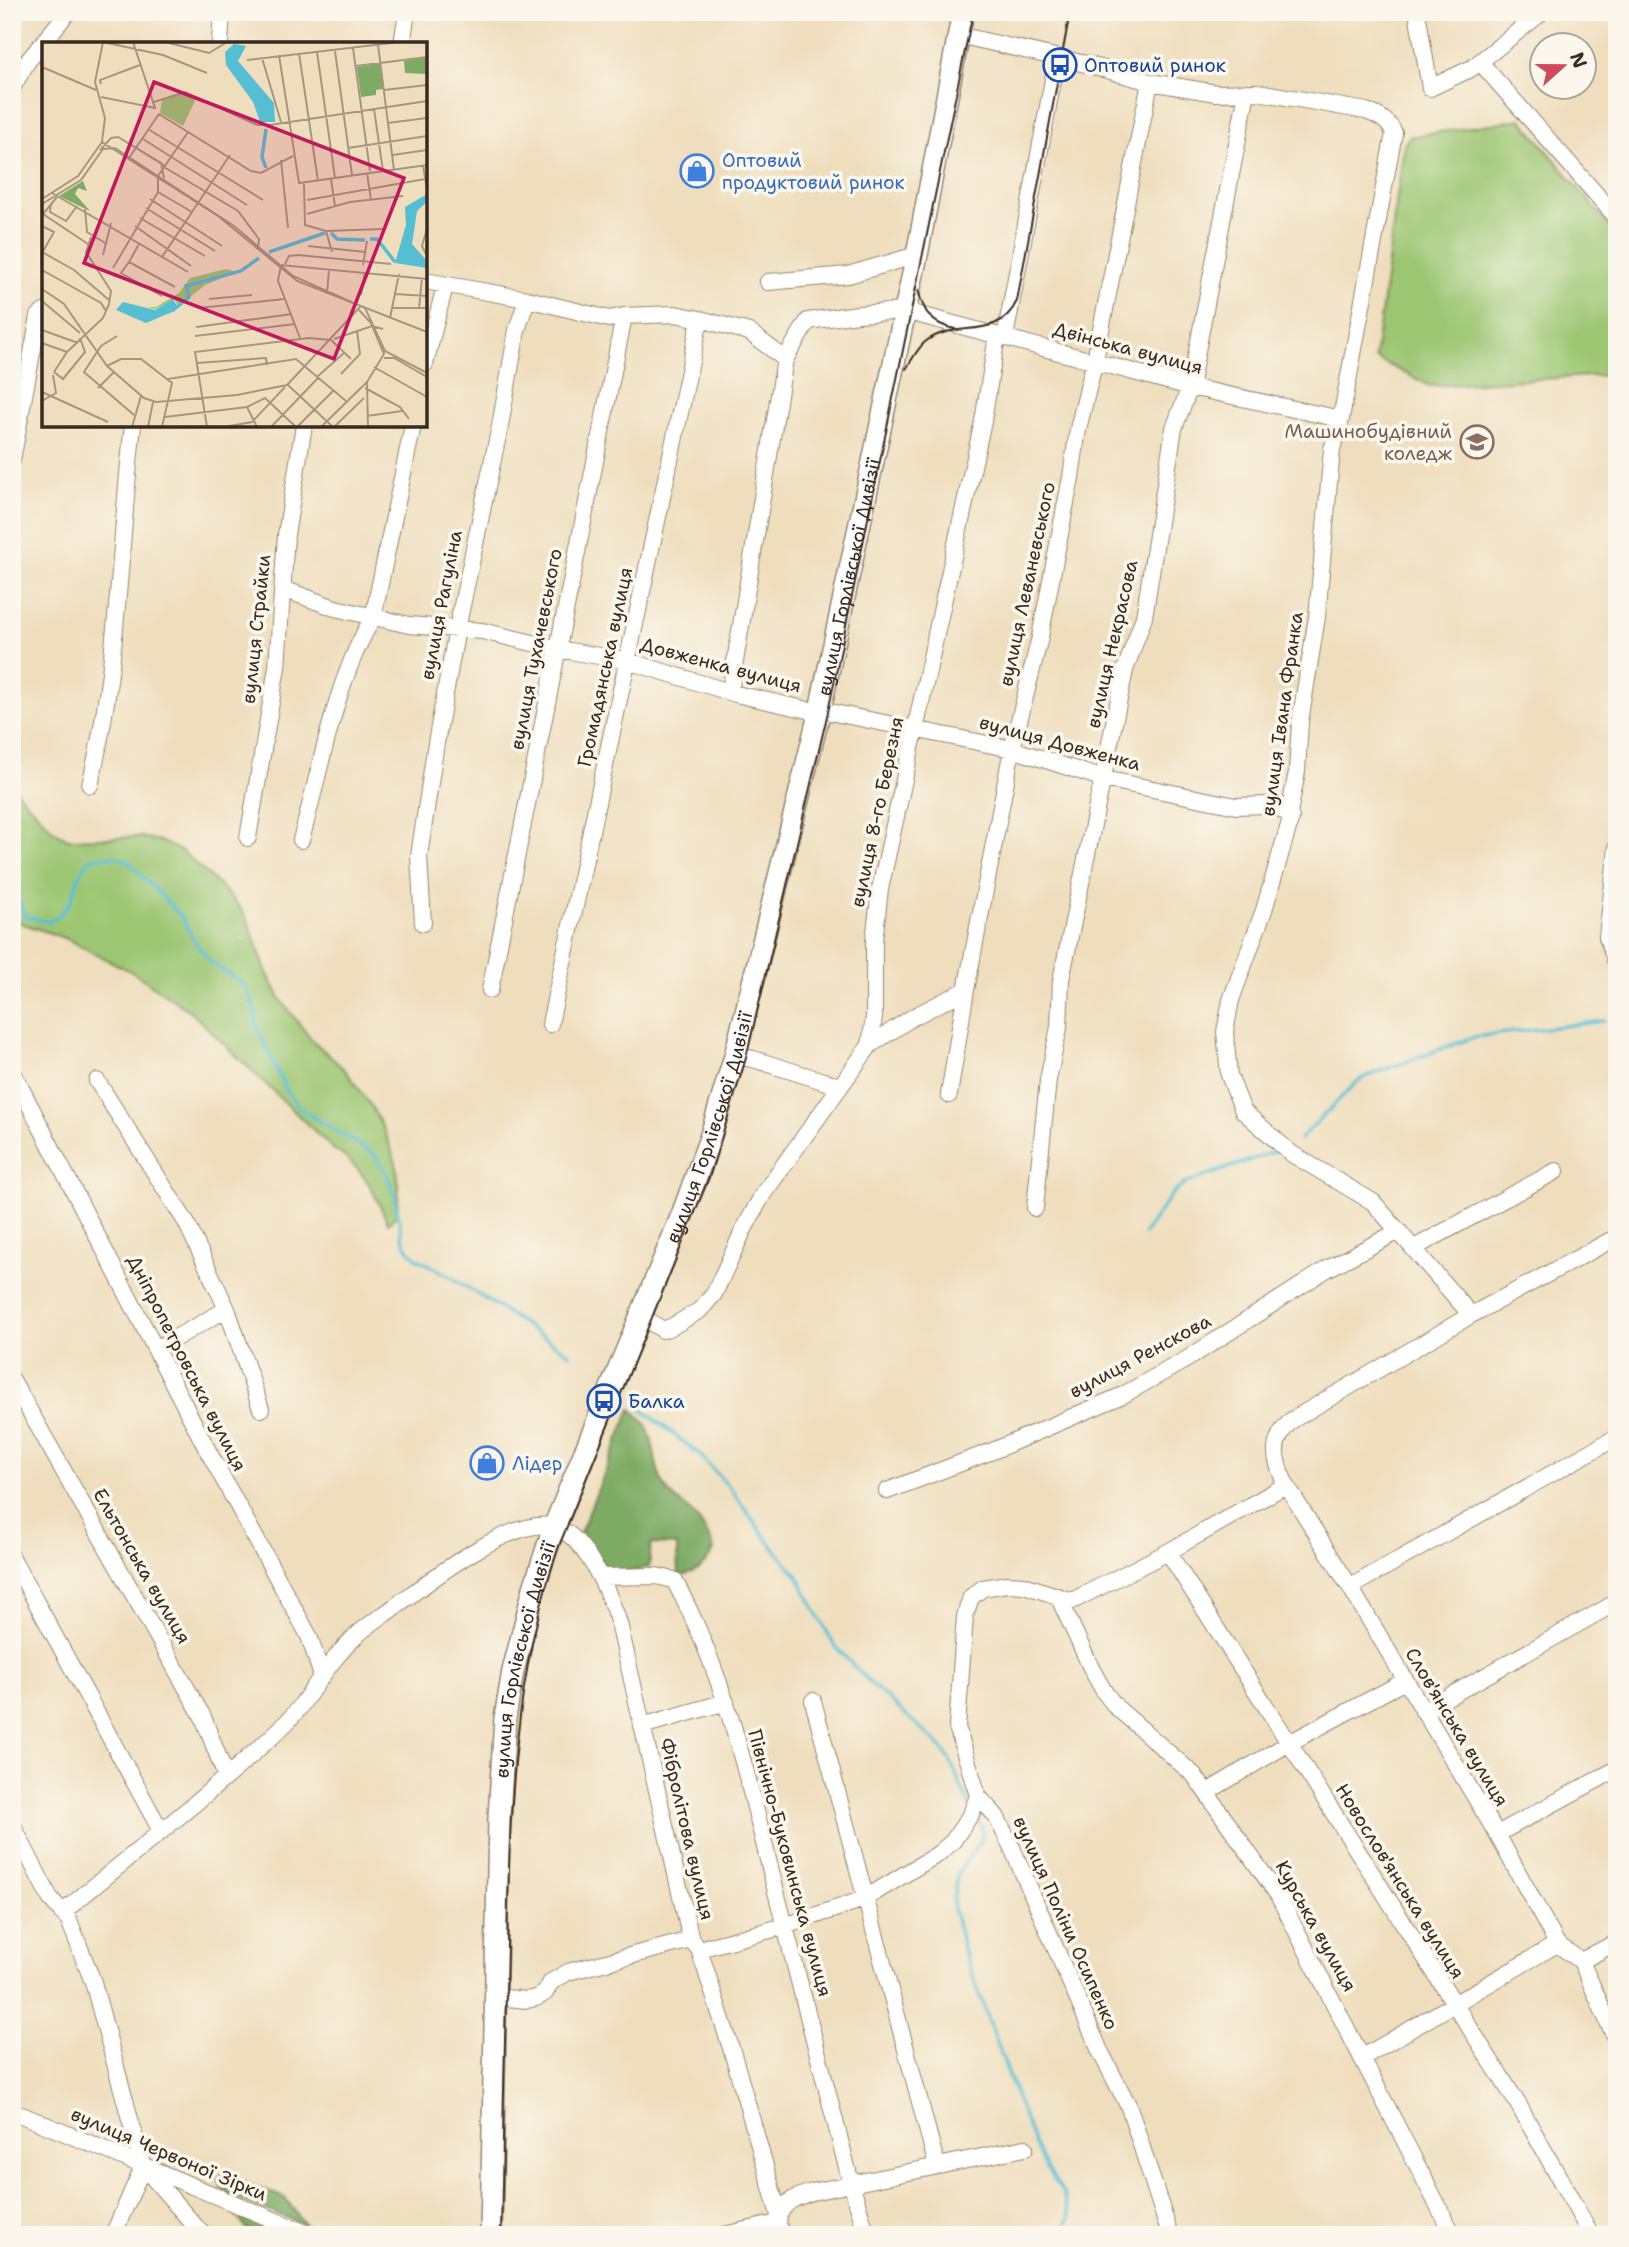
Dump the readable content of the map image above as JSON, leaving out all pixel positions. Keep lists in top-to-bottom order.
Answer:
{
  "streets": {
    "main road": ["вулиця Горлівської Дивізії"],
    "street": [
      "Двінська вулиця",
      "вулиця Леваневського",
      "вулиця Рагуліна",
      "вулиця Страйки",
      "вулиця Некрасова",
      "вулиця Тухачевського",
      "Довженка вулиця",
      "Громадянська вулиця",
      "вулиця Івана Франка",
      "вулиця Довженка",
      "вулиця 8-го Березня",
      "вулиця Ренскова",
      "Дніпропетровська вулиця",
      "Ельтонська вулиця",
      "Слов'янська вулиця",
      "Фібролітова вулиця",
      "Північно-Буковинська вулиця",
      "Новослов'янська вулиця",
      "вулиця Поліни Осипенко",
      "Курська вулиця",
      "вулиця Червоної Зірки"
    ]
  },
  "crossings": [
    ["Двінська вулиця", "вулиця Горлівської Дивізії"],
    ["Двінська вулиця", "вулиця Леваневського"],
    ["Двінська вулиця", "вулиця Некрасова"],
    ["Двінська вулиця", "вулиця Івана Франка"],
    ["Двінська вулиця", "вулиця 8-го Березня"],
    ["вулиця Горлівської Дивізії", "Довженка вулиця"],
    ["вулиця Горлівської Дивізії", "вулиця Довженка"],
    ["вулиця Горлівської Дивізії", "Фібролітова вулиця"],
    ["вулиця Леваневського", "вулиця Довженка"],
    ["вулиця Рагуліна", "Довженка вулиця"],
    ["вулиця Страйки", "Довженка вулиця"],
    ["вулиця Некрасова", "вулиця Івана Франка"],
    ["вулиця Некрасова", "вулиця Довженка"],
    ["вулиця Тухачевського", "Довженка вулиця"],
    ["Довженка вулиця", "Громадянська вулиця"],
    ["Довженка вулиця", "вулиця Довженка"],
    ["вулиця Івана Франка", "вулиця Довженка"],
    ["вулиця Івана Франка", "вулиця Ренскова"],
    ["вулиця Івана Франка", "Слов'янська вулиця"],
    ["вулиця Довженка", "вулиця 8-го Березня"],
    ["Слов'янська вулиця", "вулиця Поліни Осипенко"],
    ["Фібролітова вулиця", "Північно-Буковинська вулиця"],
    ["Новослов'янська вулиця", "вулиця Поліни Осипенко"],
    ["вулиця Поліни Осипенко", "Курська вулиця"]
  ],
  "places": {
    "bus stop": ["Оптовий ринок", "Балка"],
    "shop": ["Оптовий продуктовий ринок", "Лідер"],
    "school or university": ["Машинобудівний коледж"]
  },
  "north": "right"
}
